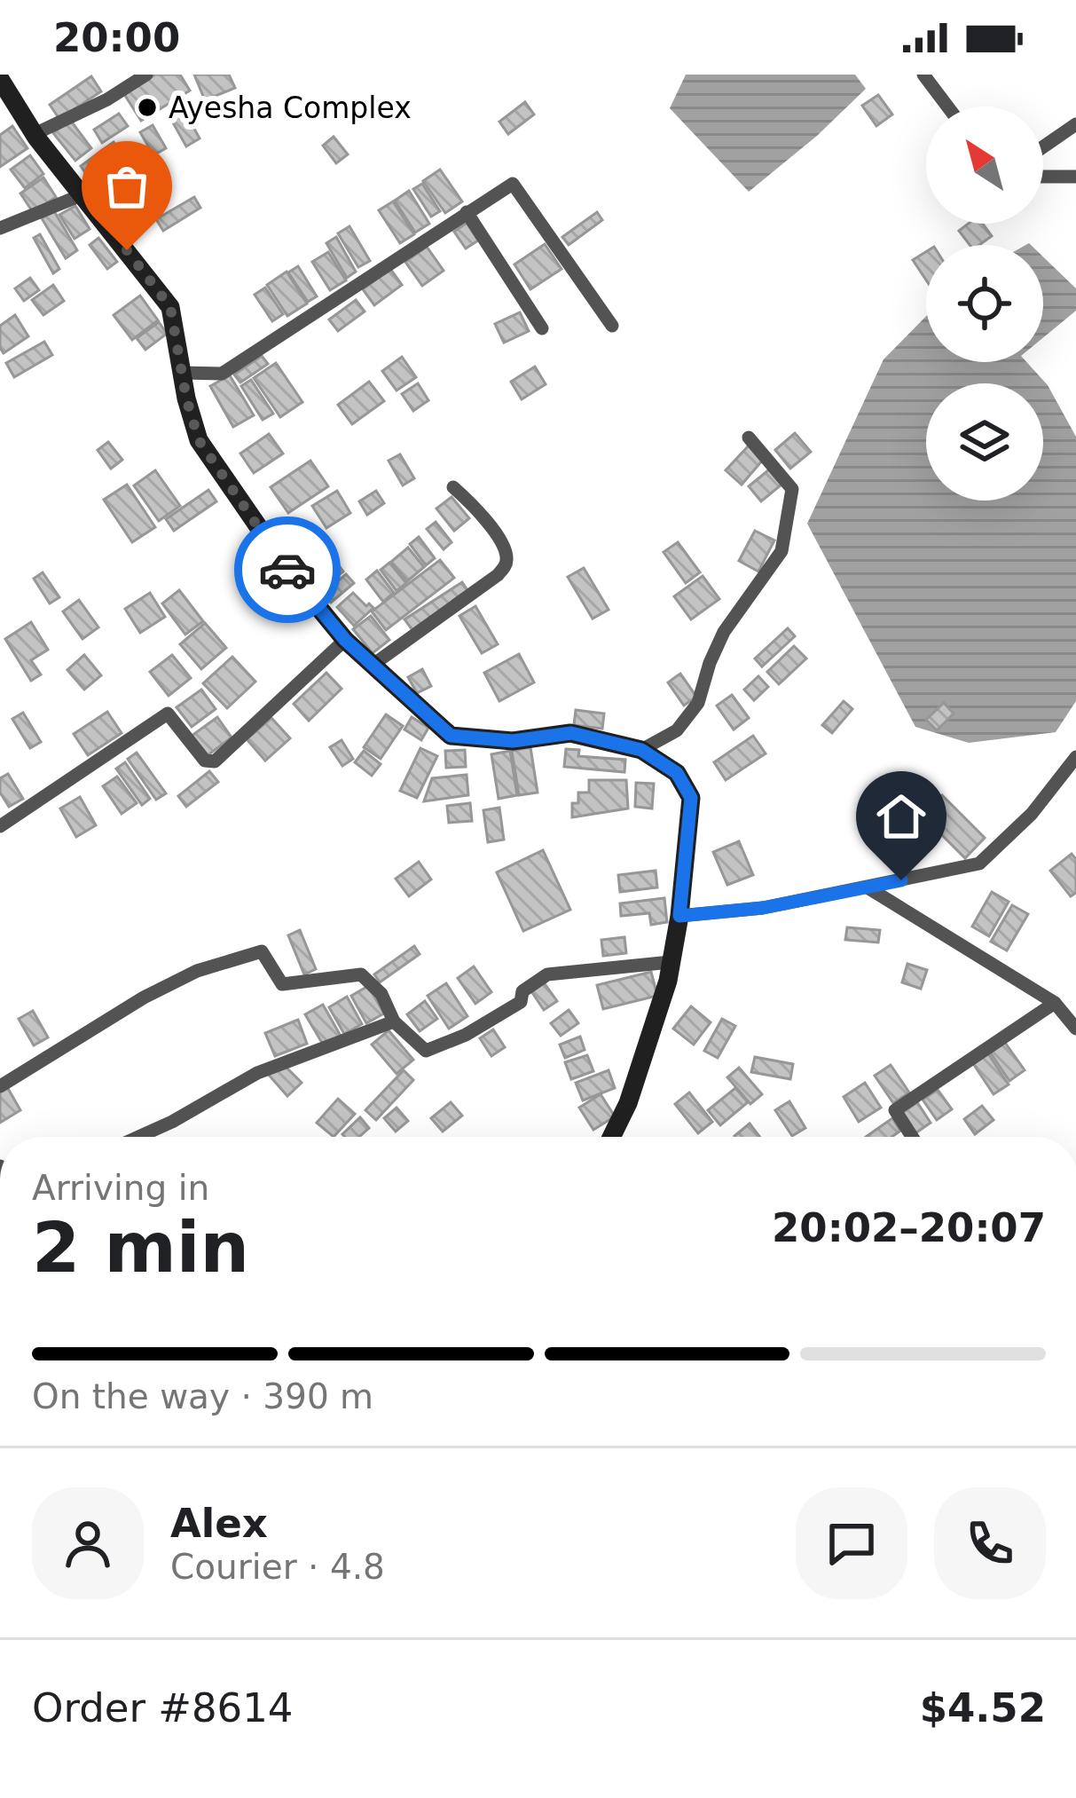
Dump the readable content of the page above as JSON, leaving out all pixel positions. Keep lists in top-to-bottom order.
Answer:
{
  "places": ["Ayesha Complex"],
  "north": "top left",
  "page": {
    "status": "20:00",
    "heading": ["2 min", "Arriving in", "20:02–20:07"],
    "panel": [
      "Alex",
      "Courier · 4.8",
      "Order #8614",
      "$4.52"
    ],
    "bar": "On the way · 390 m"
  }
}
